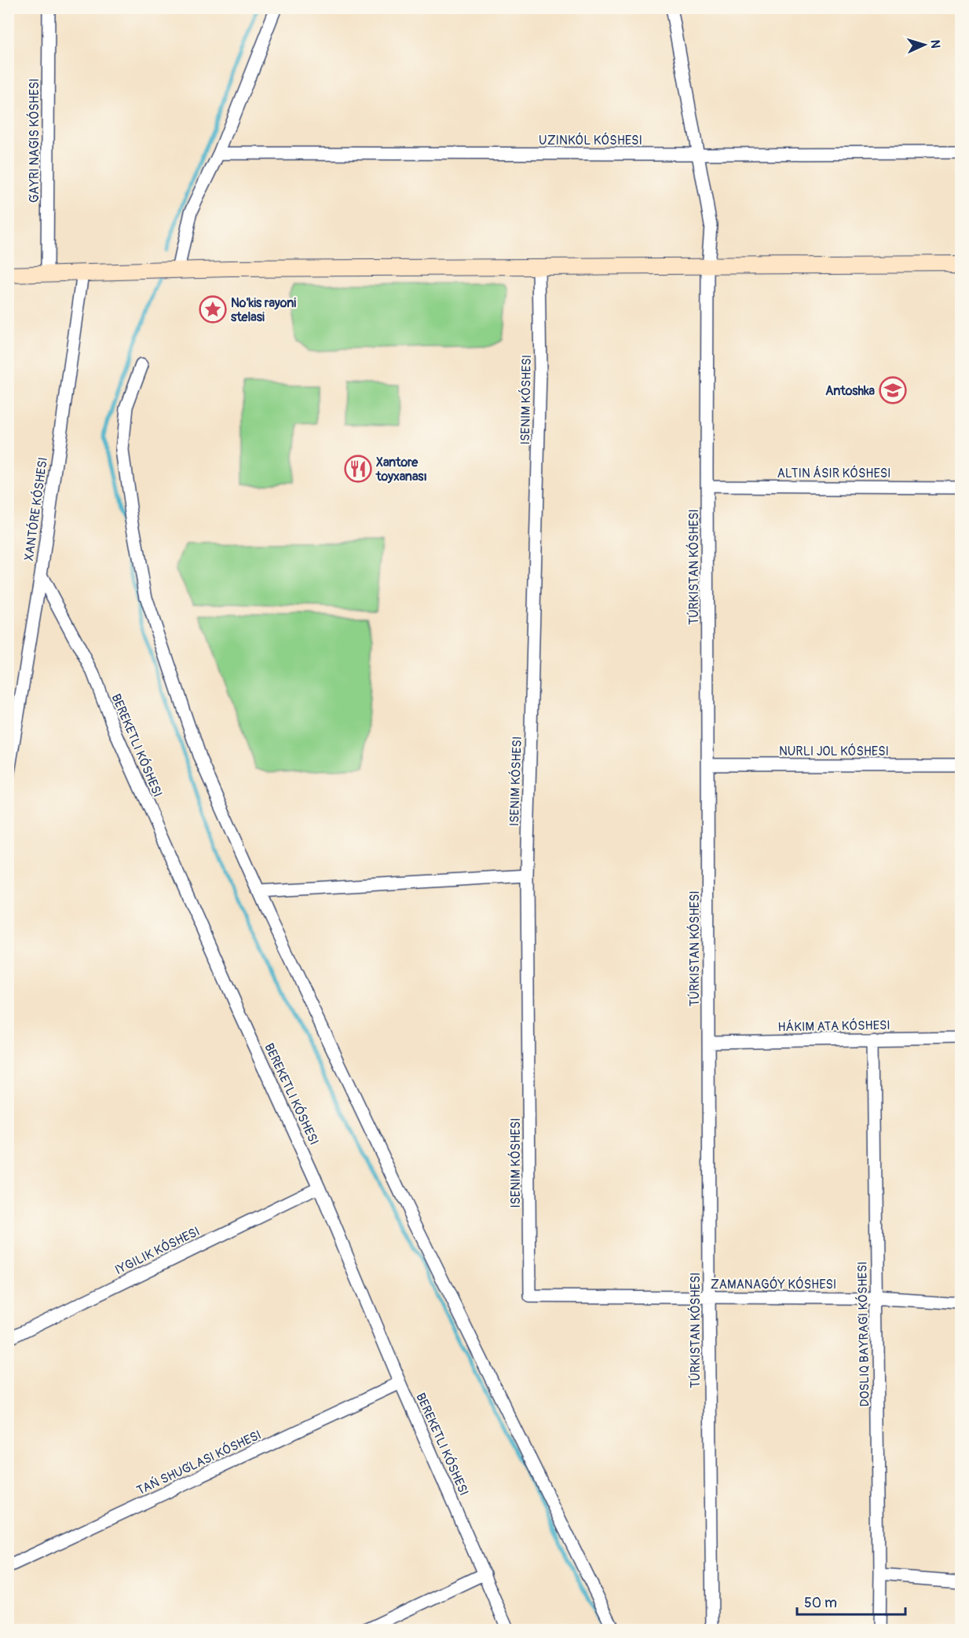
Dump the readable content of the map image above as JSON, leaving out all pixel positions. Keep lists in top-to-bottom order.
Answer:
{
  "streets": {
    "street": [
      "ISENIM KÓSHESI",
      "XANTÓRE KÓSHESI",
      "TÚRKISTAN KÓSHESI",
      "BEREKETLI KÓSHESI",
      "HÁKIM ATA KÓSHESI",
      "IYGILIK KÓSHESI",
      "ZAMANAGÓY KÓSHESI"
    ]
  },
  "crossings": [
    ["ISENIM KÓSHESI", "ZAMANAGÓY KÓSHESI"],
    ["XANTÓRE KÓSHESI", "BEREKETLI KÓSHESI"],
    ["TÚRKISTAN KÓSHESI", "HÁKIM ATA KÓSHESI"],
    ["TÚRKISTAN KÓSHESI", "ZAMANAGÓY KÓSHESI"],
    ["BEREKETLI KÓSHESI", "IYGILIK KÓSHESI"]
  ],
  "places": {
    "place": ["No'kis rayoni stelasi"],
    "school or university": ["Antoshka"],
    "restaurant": ["Xantore toyxanası"]
  },
  "scale_bar": "50 m",
  "north": "right"
}
